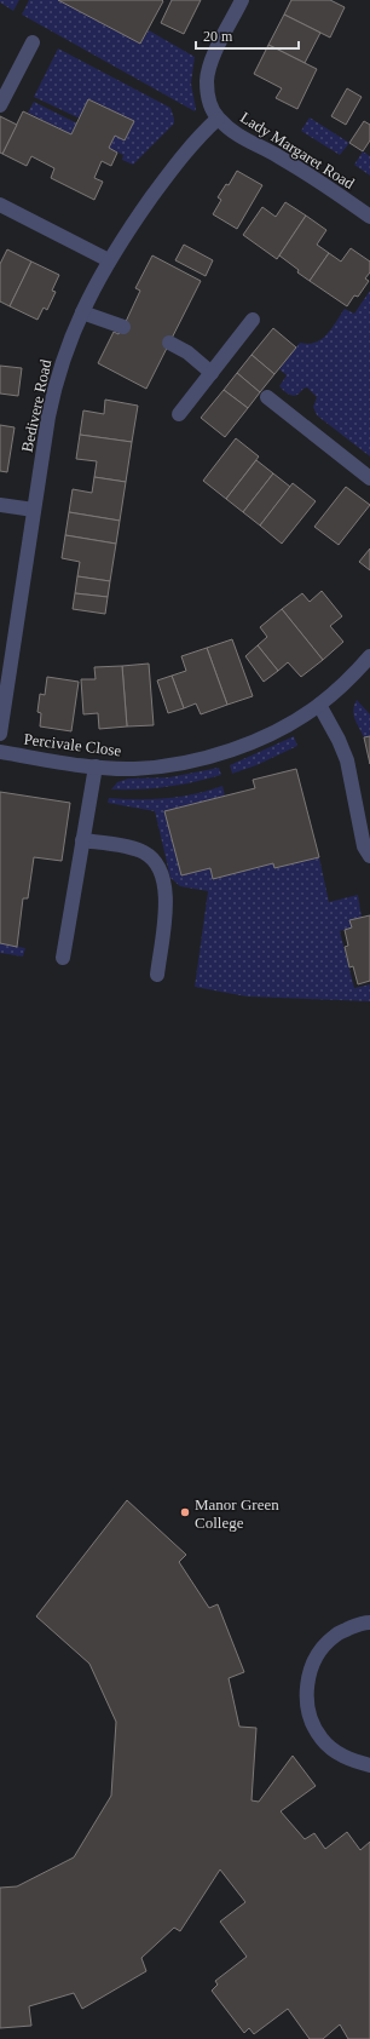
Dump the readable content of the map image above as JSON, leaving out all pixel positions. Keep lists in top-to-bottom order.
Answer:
{
  "streets": {
    "street": ["Lady Margaret Road", "Bedivere Road", "Percivale Close"]
  },
  "crossings": [
    ["Lady Margaret Road", "Bedivere Road"]
  ],
  "places": ["Manor Green College"],
  "scale_bar": "20 m"
}
